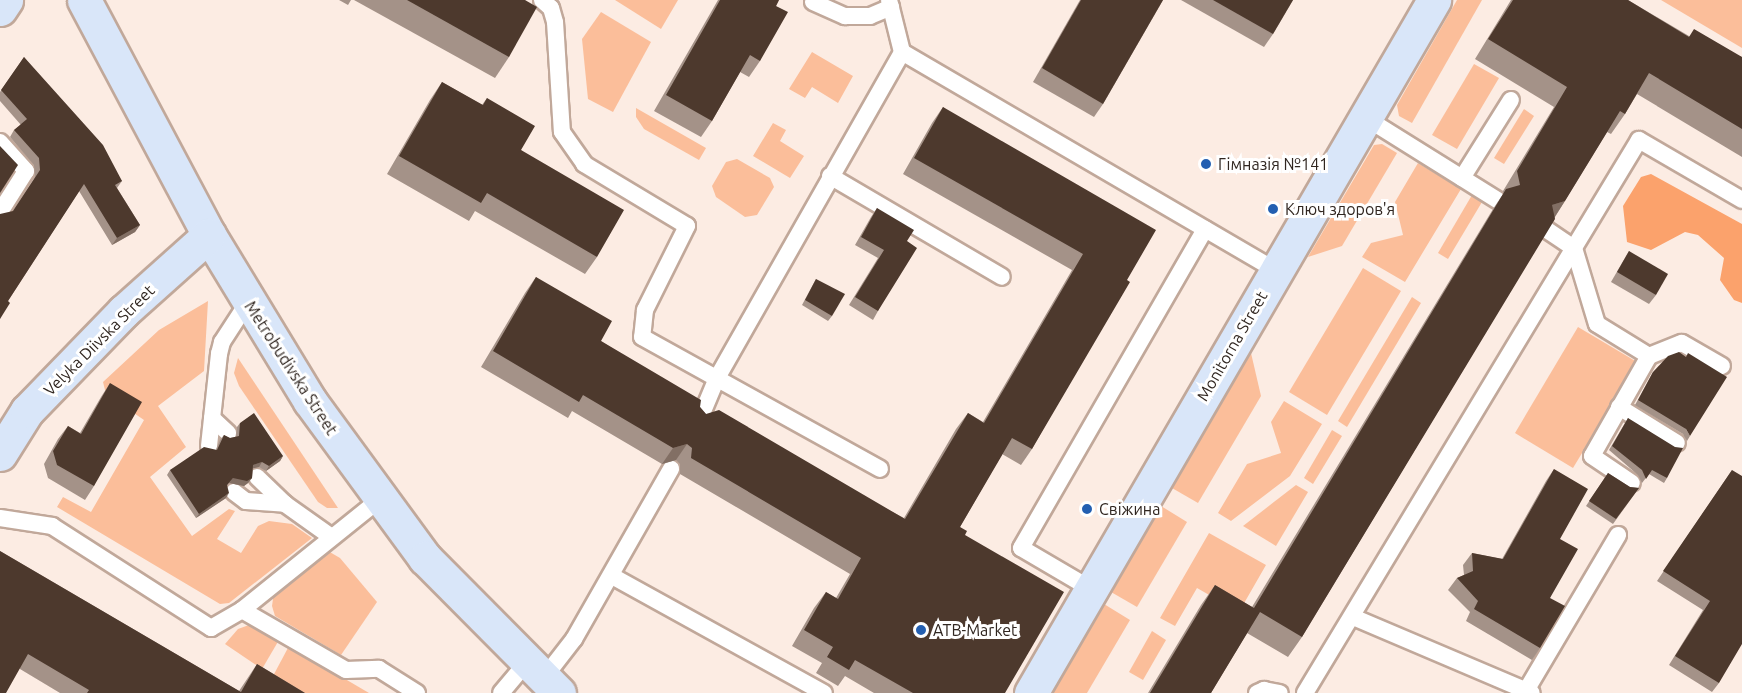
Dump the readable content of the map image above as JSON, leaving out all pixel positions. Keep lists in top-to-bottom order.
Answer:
{
  "streets": {
    "main road": ["Velyka Diivska Street", "Monitorna Street", "Metrobudivska Street"]
  },
  "crossings": [
    ["Velyka Diivska Street", "Metrobudivska Street"]
  ],
  "places": [
    "Гімназія №141",
    "Ключ здоров'я",
    "Свіжина",
    "ATB-Market"
  ]
}
